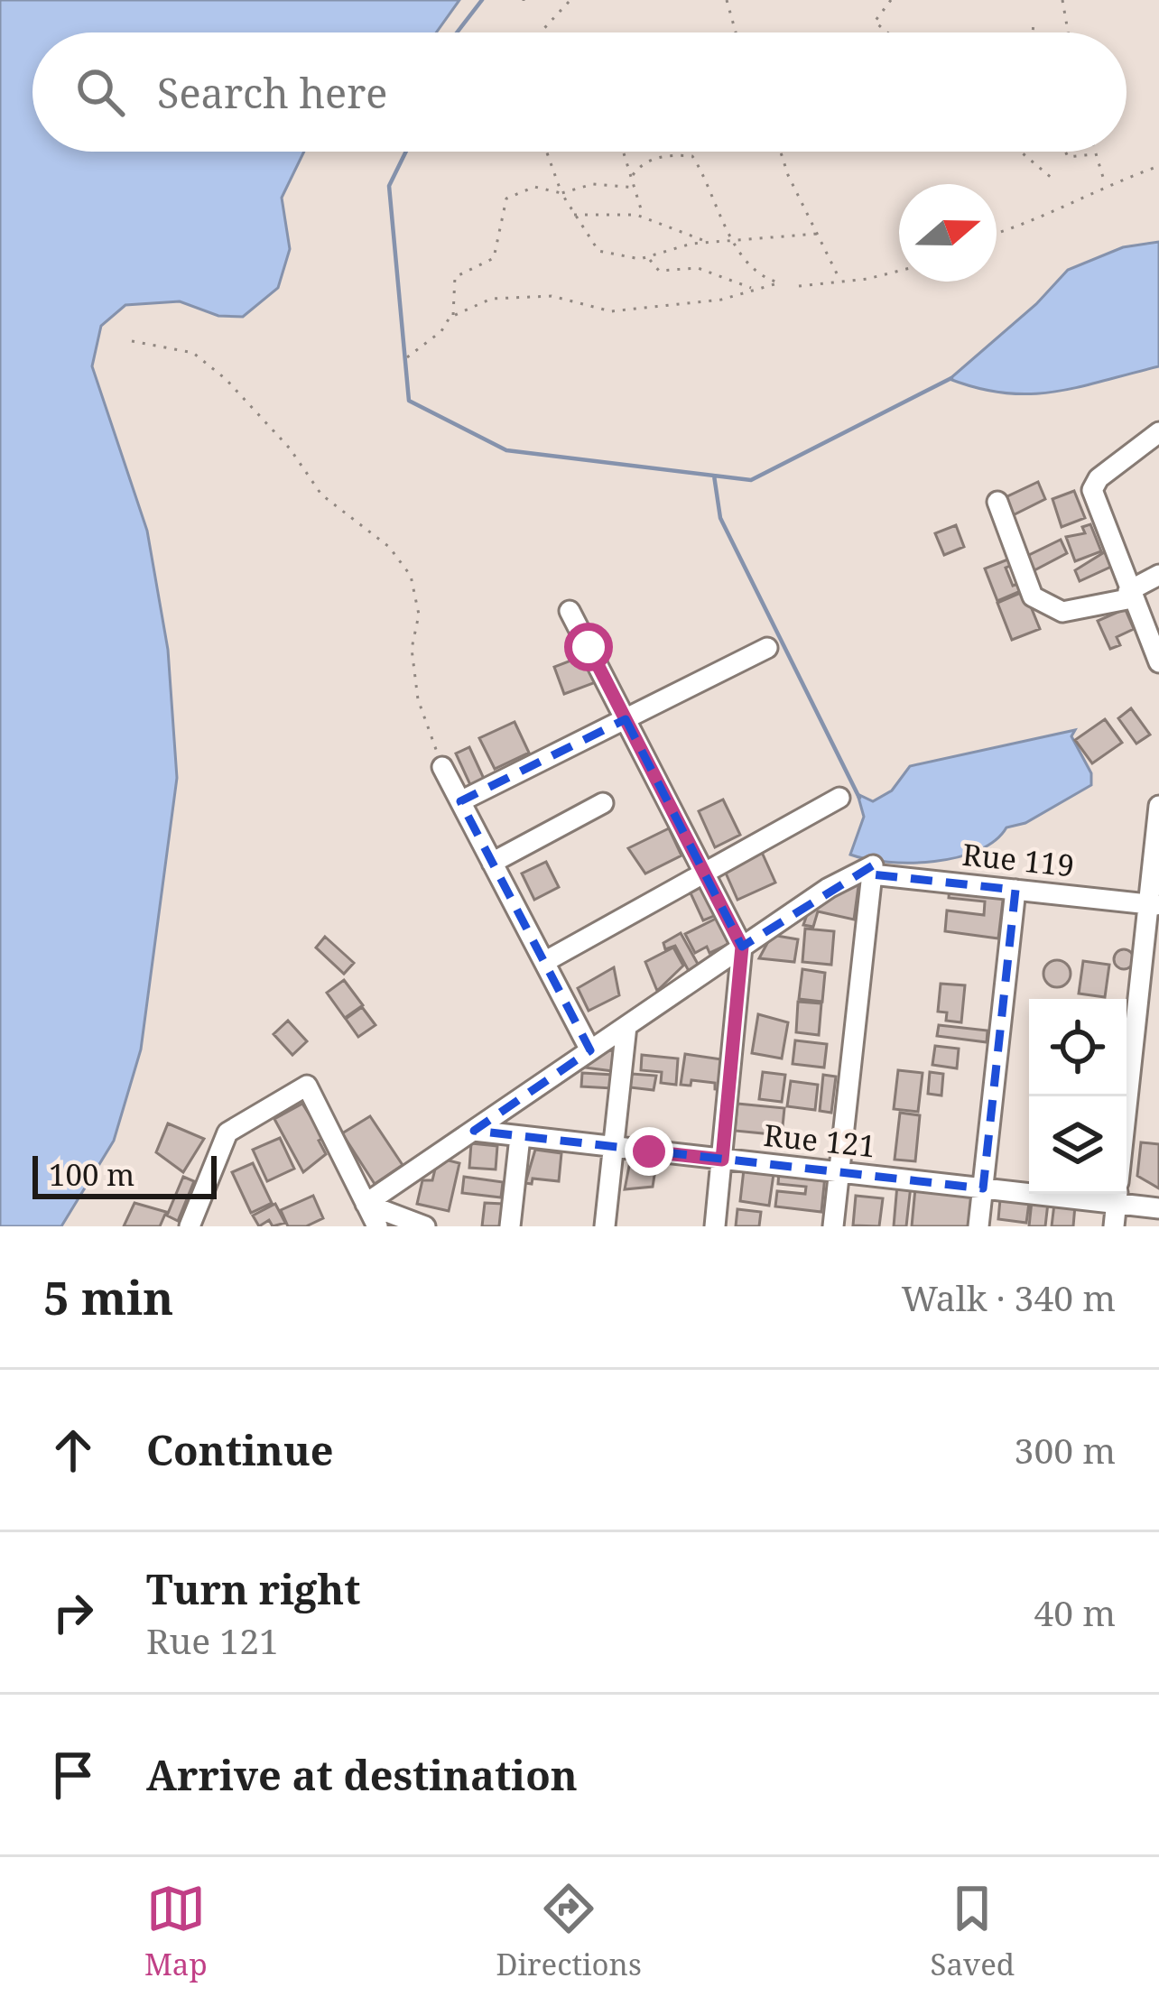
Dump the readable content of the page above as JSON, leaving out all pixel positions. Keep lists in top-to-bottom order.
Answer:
{
  "streets": {
    "street": ["Rue 119", "Rue 121"]
  },
  "scale_bar": "100 m",
  "north": "right",
  "page": {
    "search": "Search here",
    "scale": "100 m",
    "heading": ["5 min", "Walk · 340 m"],
    "list": [
      ["Continue", "300 m"],
      ["Turn right", "Rue 121", "40 m"],
      "Arrive at destination"
    ],
    "nav": ["Map", "Directions", "Saved"]
  }
}
